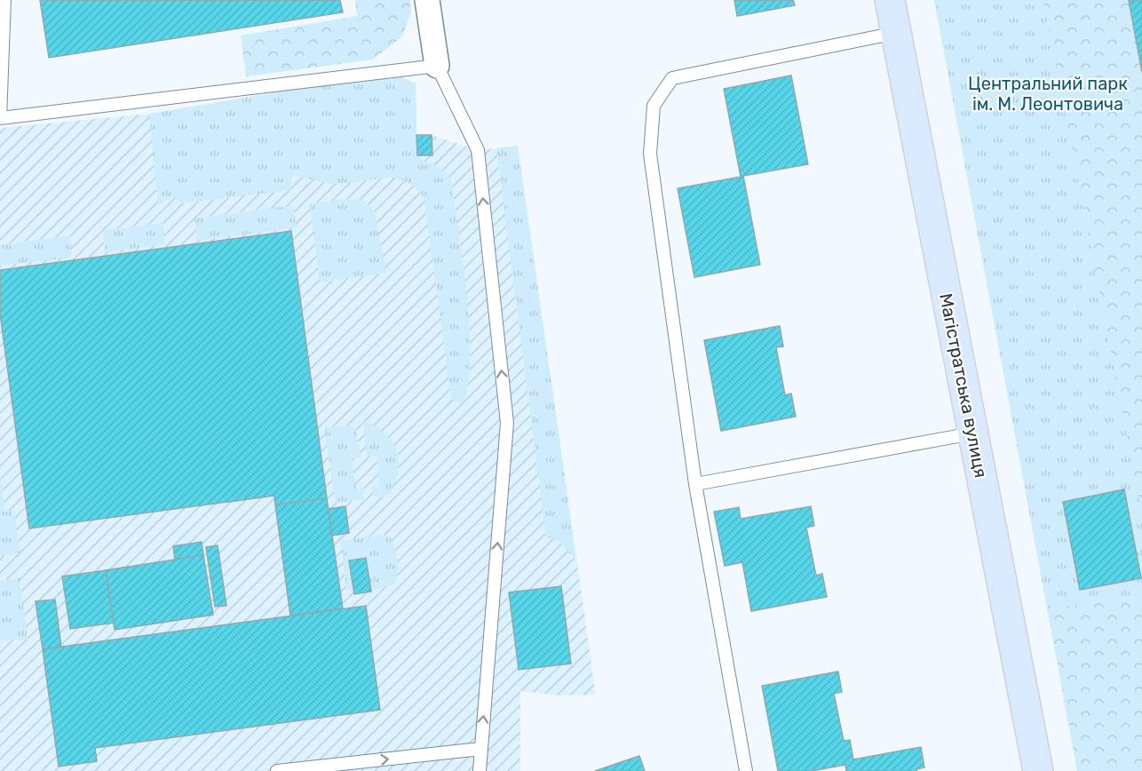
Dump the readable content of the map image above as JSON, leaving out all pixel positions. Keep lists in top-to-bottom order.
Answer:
{
  "streets": {
    "main road": ["Магістратська вулиця"]
  },
  "parks": ["Центральний парк ім. М. Леонтовича"]
}
